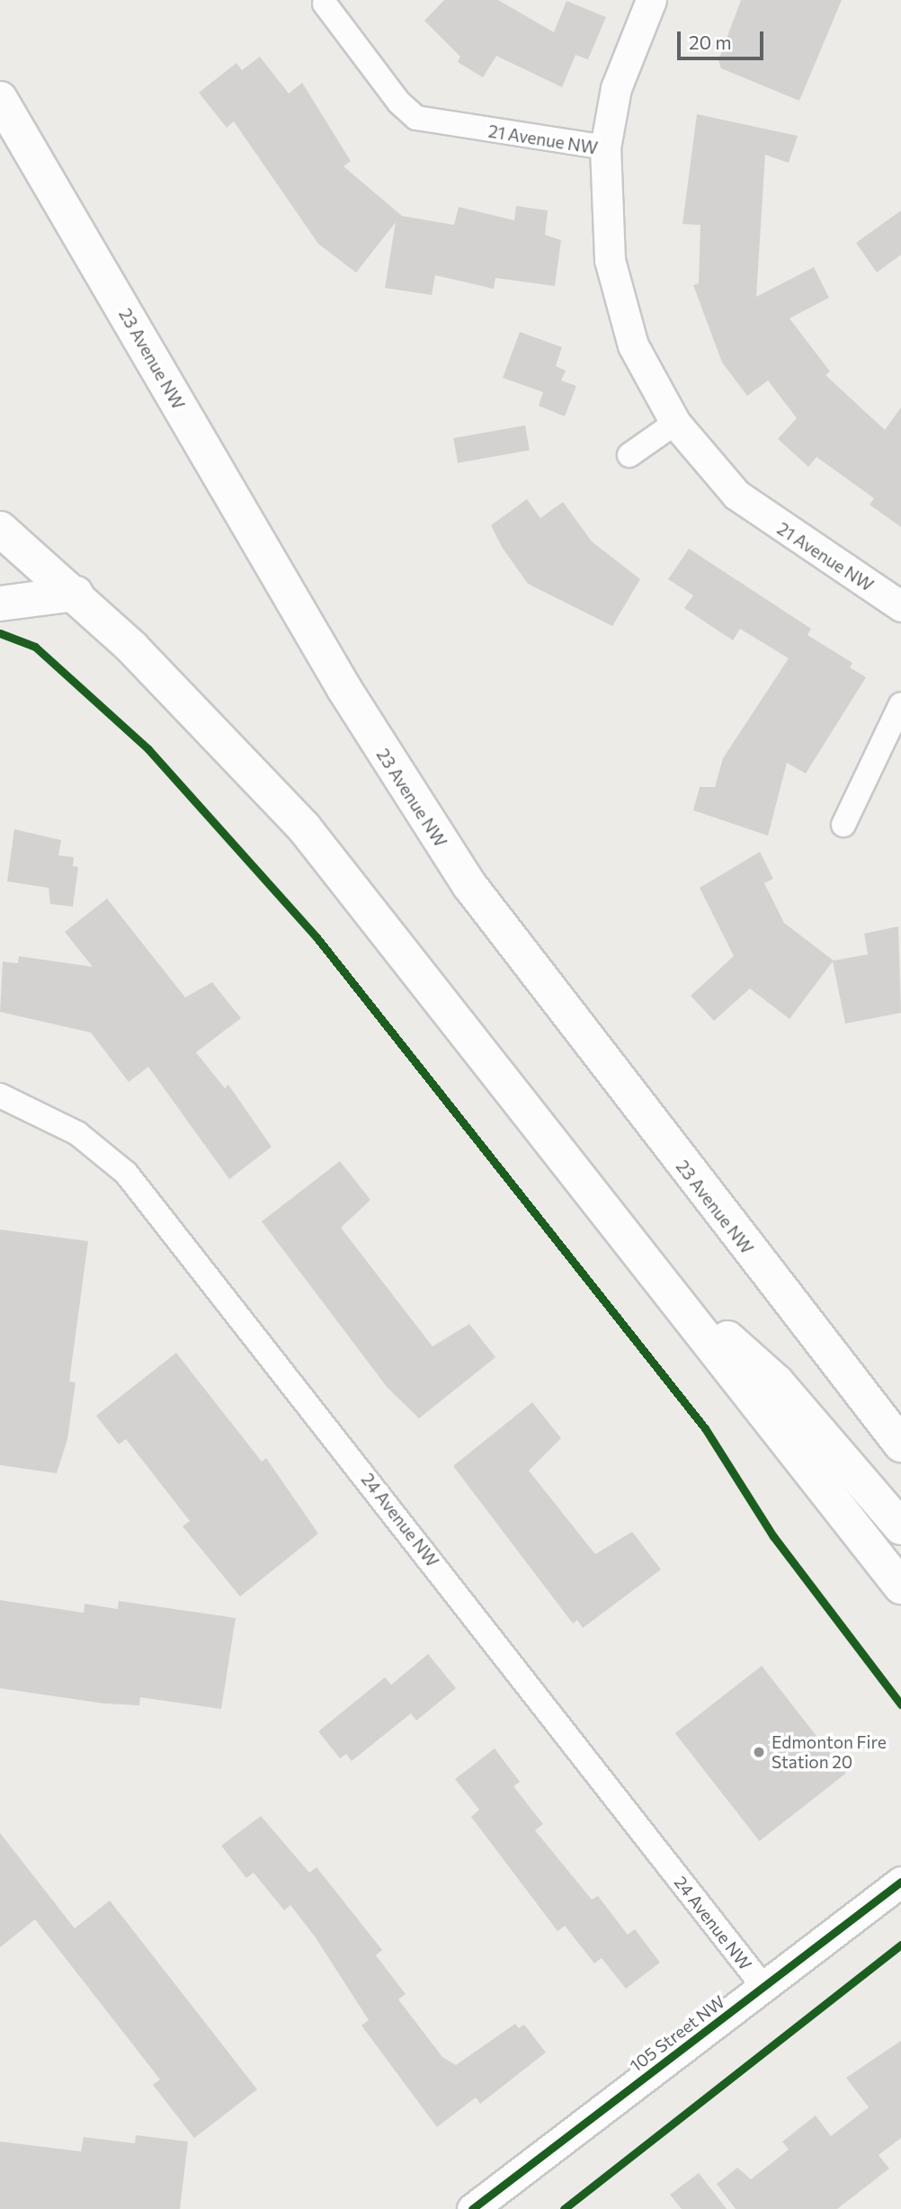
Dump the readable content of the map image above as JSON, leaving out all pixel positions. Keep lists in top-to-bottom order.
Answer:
{
  "streets": {
    "main road": ["23 Avenue NW"],
    "street": ["21 Avenue NW", "24 Avenue NW", "105 Street NW"]
  },
  "crossings": [
    ["24 Avenue NW", "105 Street NW"]
  ],
  "places": ["Edmonton Fire Station 20"],
  "scale_bar": "20 m"
}
